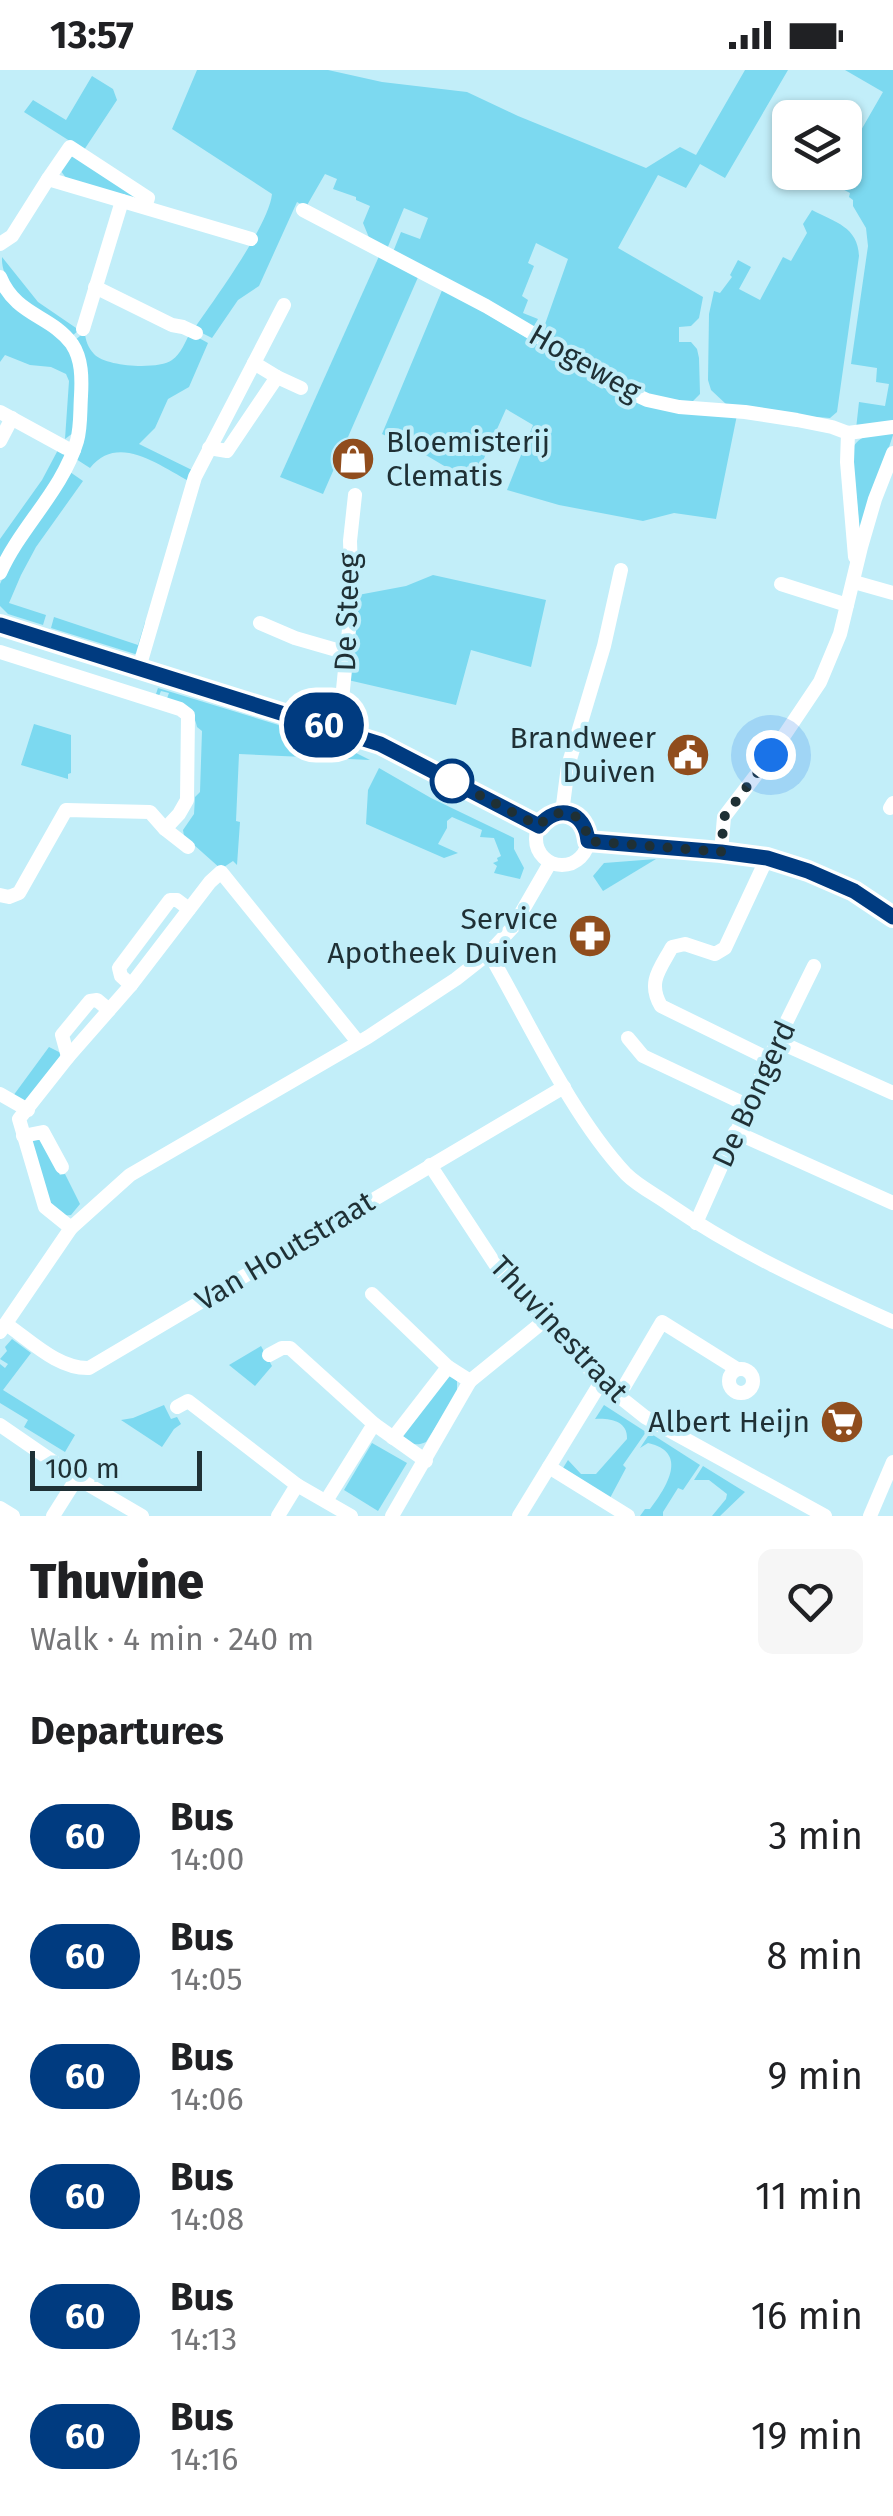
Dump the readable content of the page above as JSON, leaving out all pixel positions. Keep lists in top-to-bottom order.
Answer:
{
  "streets": {
    "street": [
      "Hogeweg",
      "De Steeg",
      "De Bongerd",
      "Van Houtstraat",
      "Thuvinestraat"
    ]
  },
  "crossings": [
    ["Van Houtstraat", "Thuvinestraat"]
  ],
  "places": {
    "shop": ["Bloemisterij Clematis"],
    "public building": ["Brandweer Duiven"],
    "pharmacy": ["Service Apotheek Duiven"],
    "supermarket": ["Albert Heijn"]
  },
  "lines": ["bus line 60"],
  "scale_bar": "100 m",
  "page": {
    "status": "13:57",
    "on_map": "60",
    "scale": "100 m",
    "heading": [
      ["Thuvine", "Walk · 4 min · 240 m"],
      "Departures"
    ],
    "list": [
      {
        "mark": "60",
        "name": "Bus",
        "note": "14:00",
        "value": "3 min"
      },
      {
        "mark": "60",
        "name": "Bus",
        "note": "14:05",
        "value": "8 min"
      },
      {
        "mark": "60",
        "name": "Bus",
        "note": "14:06",
        "value": "9 min"
      },
      {
        "mark": "60",
        "name": "Bus",
        "note": "14:08",
        "value": "11 min"
      },
      {
        "mark": "60",
        "name": "Bus",
        "note": "14:13",
        "value": "16 min"
      },
      {
        "mark": "60",
        "name": "Bus",
        "note": "14:16",
        "value": "19 min"
      }
    ]
  }
}
